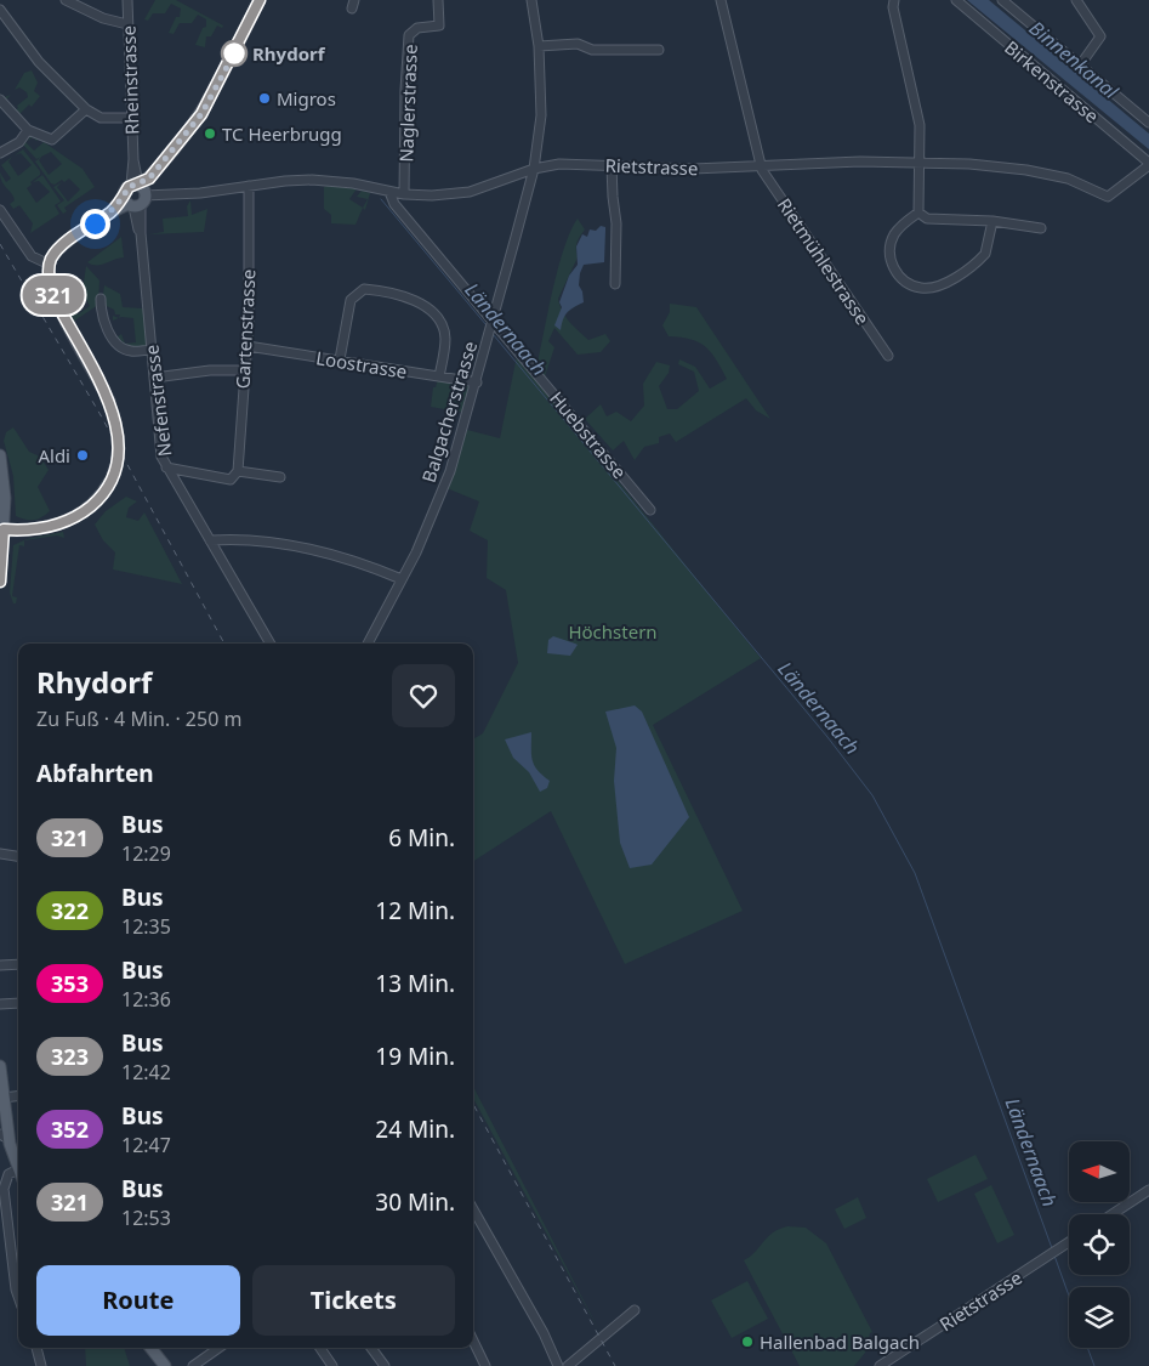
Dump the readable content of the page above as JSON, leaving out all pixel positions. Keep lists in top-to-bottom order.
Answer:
{
  "streets": {
    "street": [
      "Rheinstrasse",
      "Birkenstrasse",
      "Naglerstrasse",
      "Rietstrasse",
      "Rietmühlestrasse",
      "Gartenstrasse",
      "Loostrasse",
      "Nefenstrasse",
      "Balgacherstrasse",
      "Huebstrasse"
    ]
  },
  "crossings": [
    ["Rheinstrasse", "Rietstrasse"],
    ["Rheinstrasse", "Nefenstrasse"],
    ["Birkenstrasse", "Rietstrasse"],
    ["Naglerstrasse", "Rietstrasse"],
    ["Rietstrasse", "Rietmühlestrasse"],
    ["Rietstrasse", "Gartenstrasse"],
    ["Rietstrasse", "Nefenstrasse"],
    ["Rietstrasse", "Balgacherstrasse"],
    ["Rietstrasse", "Huebstrasse"],
    ["Gartenstrasse", "Loostrasse"],
    ["Loostrasse", "Balgacherstrasse"],
    ["Balgacherstrasse", "Huebstrasse"]
  ],
  "water": ["Binnenkanal", "Ländernaach"],
  "parks": ["Höchstern"],
  "places": [
    "Rhydorf",
    "Migros",
    "TC Heerbrugg",
    "Aldi",
    "Hallenbad Balgach"
  ],
  "lines": ["bus line 321"],
  "north": "left",
  "page": {
    "on_map": "321",
    "heading": [
      ["Rhydorf", "Zu Fuß · 4 Min. · 250 m"],
      "Abfahrten"
    ],
    "list": [
      {
        "mark": "321",
        "name": "Bus",
        "note": "12:29",
        "value": "6 Min."
      },
      {
        "mark": "322",
        "name": "Bus",
        "note": "12:35",
        "value": "12 Min."
      },
      {
        "mark": "353",
        "name": "Bus",
        "note": "12:36",
        "value": "13 Min."
      },
      {
        "mark": "323",
        "name": "Bus",
        "note": "12:42",
        "value": "19 Min."
      },
      {
        "mark": "352",
        "name": "Bus",
        "note": "12:47",
        "value": "24 Min."
      },
      {
        "mark": "321",
        "name": "Bus",
        "note": "12:53",
        "value": "30 Min."
      }
    ],
    "buttons": ["Route", "Tickets"]
  }
}
